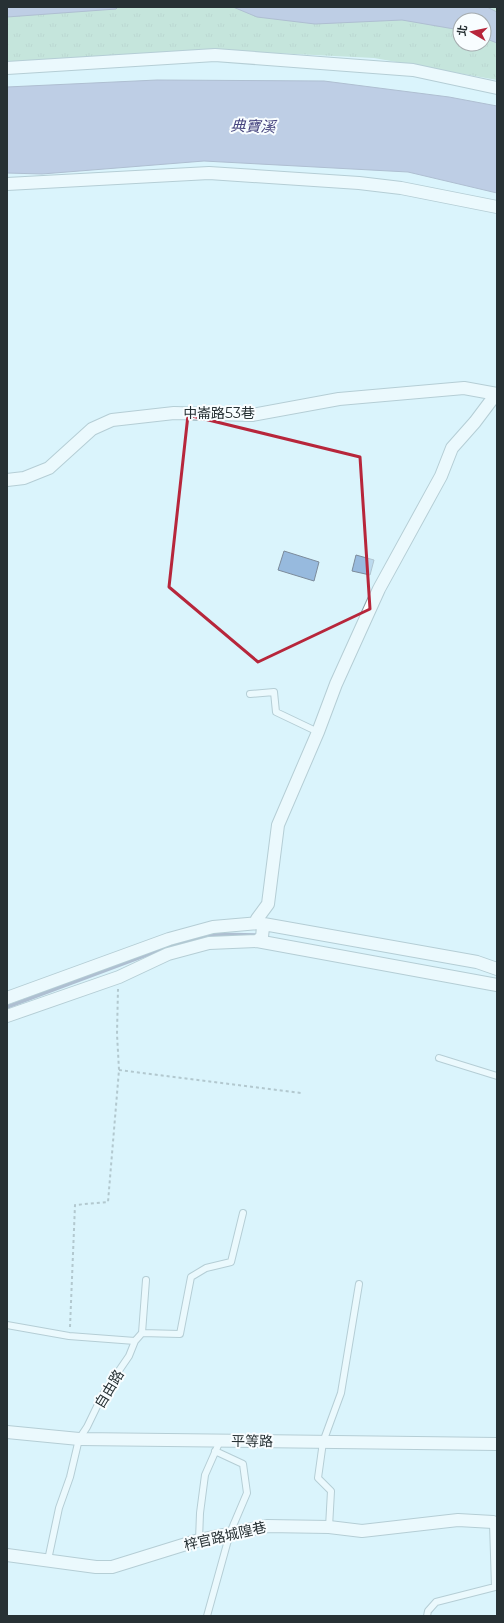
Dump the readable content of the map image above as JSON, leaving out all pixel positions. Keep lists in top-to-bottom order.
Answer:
{
  "streets": {
    "street": ["中崙路53巷", "平等路", "梓官路城隍巷"],
    "lane": ["自由路"]
  },
  "crossings": [
    ["自由路", "平等路"],
    ["自由路", "梓官路城隍巷"]
  ],
  "water": ["典寶溪"],
  "north": "left"
}
